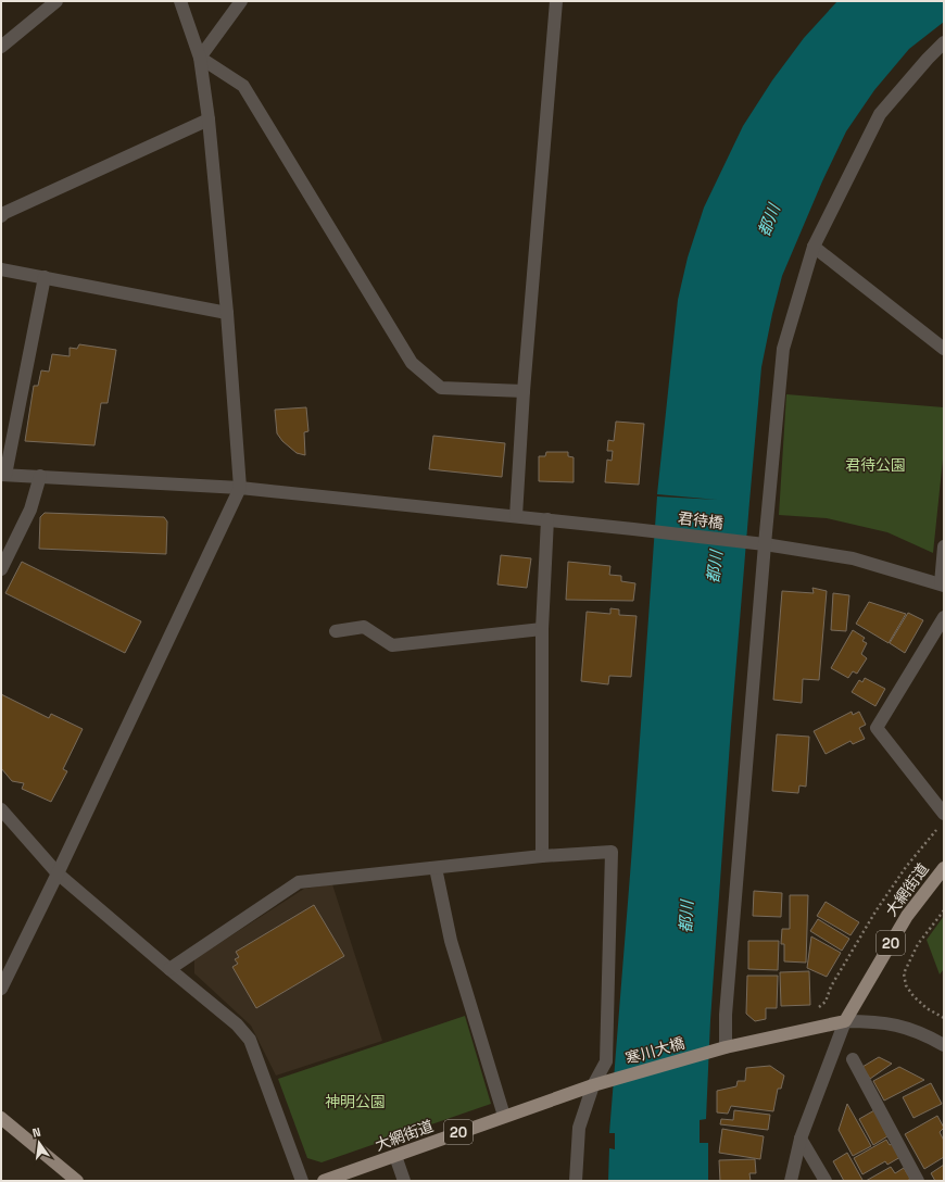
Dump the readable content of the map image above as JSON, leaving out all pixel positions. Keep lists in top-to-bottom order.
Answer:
{
  "streets": {
    "main road": ["大網街道", "20", "寒川大橋"],
    "street": ["君待橋"]
  },
  "crossings": [
    ["大網街道", "20"],
    ["大網街道", "寒川大橋"],
    ["20", "寒川大橋"]
  ],
  "water": ["都川"],
  "parks": ["君待公園", "神明公園"],
  "north": "top"
}
